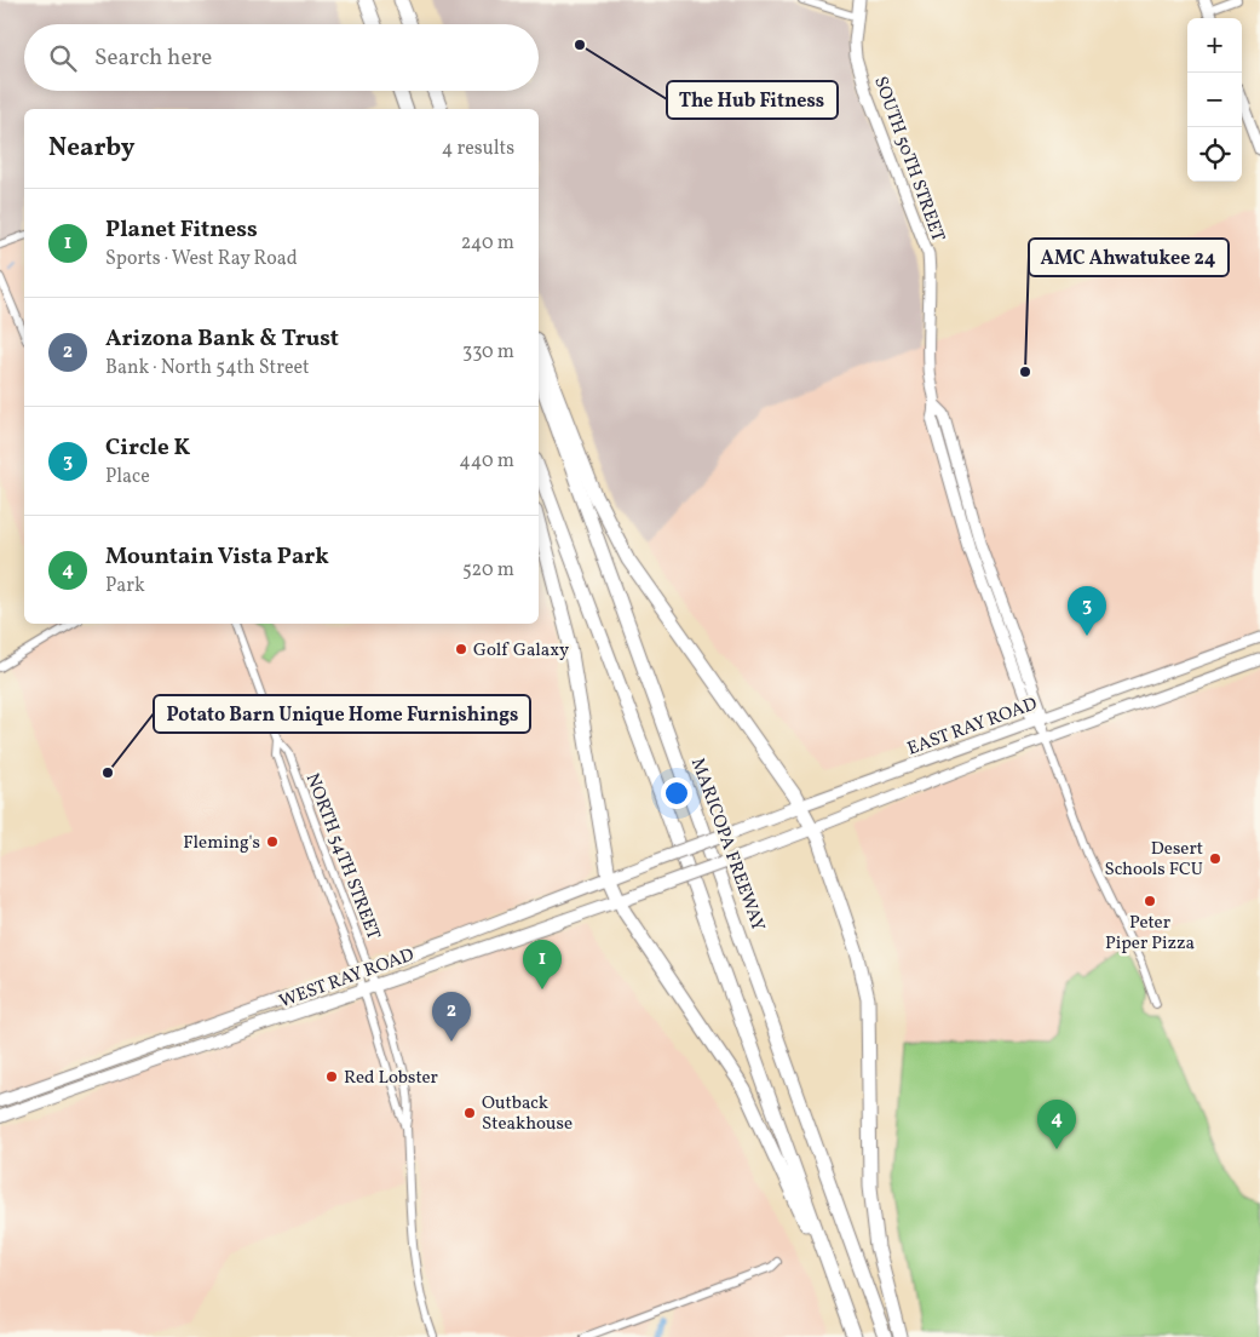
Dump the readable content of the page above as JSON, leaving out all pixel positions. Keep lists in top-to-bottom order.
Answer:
{
  "streets": {
    "highway": ["MARICOPA FREEWAY"],
    "main road": ["SOUTH 50TH STREET", "EAST RAY ROAD", "WEST RAY ROAD"],
    "street": ["NORTH 54TH STREET"]
  },
  "crossings": [
    ["SOUTH 50TH STREET", "EAST RAY ROAD"],
    ["EAST RAY ROAD", "WEST RAY ROAD"],
    ["NORTH 54TH STREET", "WEST RAY ROAD"]
  ],
  "places": [
    "The Hub Fitness",
    "AMC Ahwatukee 24",
    "Golf Galaxy",
    "Potato Barn Unique Home Furnishings",
    "Fleming's",
    "Desert Schools FCU",
    "Peter Piper Pizza",
    "Red Lobster",
    "Outback Steakhouse"
  ],
  "page": {
    "map_buttons": ["+", "−"],
    "search": "Search here",
    "heading": ["Nearby", "4 results"],
    "list": [
      {
        "mark": "1",
        "name": "Planet Fitness",
        "note": "Sports · West Ray Road",
        "value": "240 m"
      },
      {
        "mark": "2",
        "name": "Arizona Bank & Trust",
        "note": "Bank · North 54th Street",
        "value": "330 m"
      },
      {
        "mark": "3",
        "name": "Circle K",
        "note": "Place",
        "value": "440 m"
      },
      {
        "mark": "4",
        "name": "Mountain Vista Park",
        "note": "Park",
        "value": "520 m"
      }
    ],
    "pins": [
      "3",
      "1",
      "2",
      "4"
    ]
  }
}
